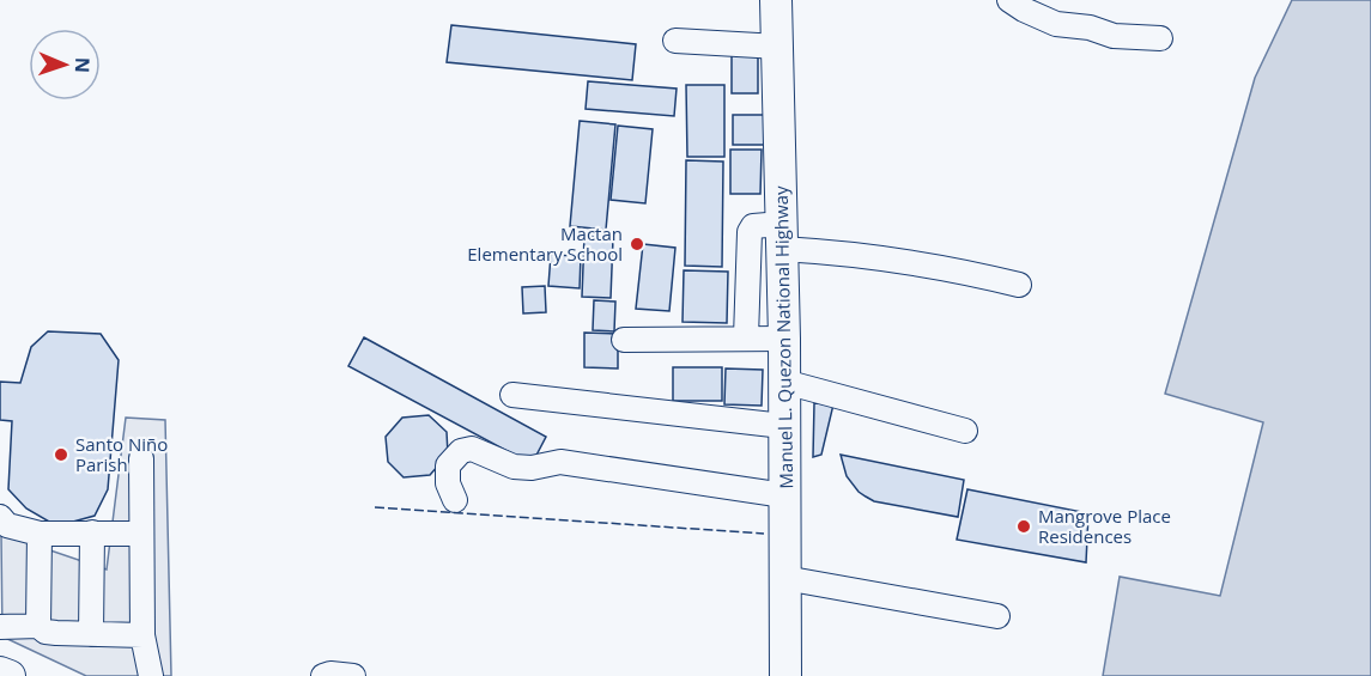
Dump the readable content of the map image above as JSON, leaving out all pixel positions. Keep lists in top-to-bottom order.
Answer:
{
  "streets": {
    "main road": ["Manuel L. Quezon National Highway"]
  },
  "places": ["Mactan Elementary School", "Santo Niño Parish", "Mangrove Place Residences"],
  "north": "right"
}
